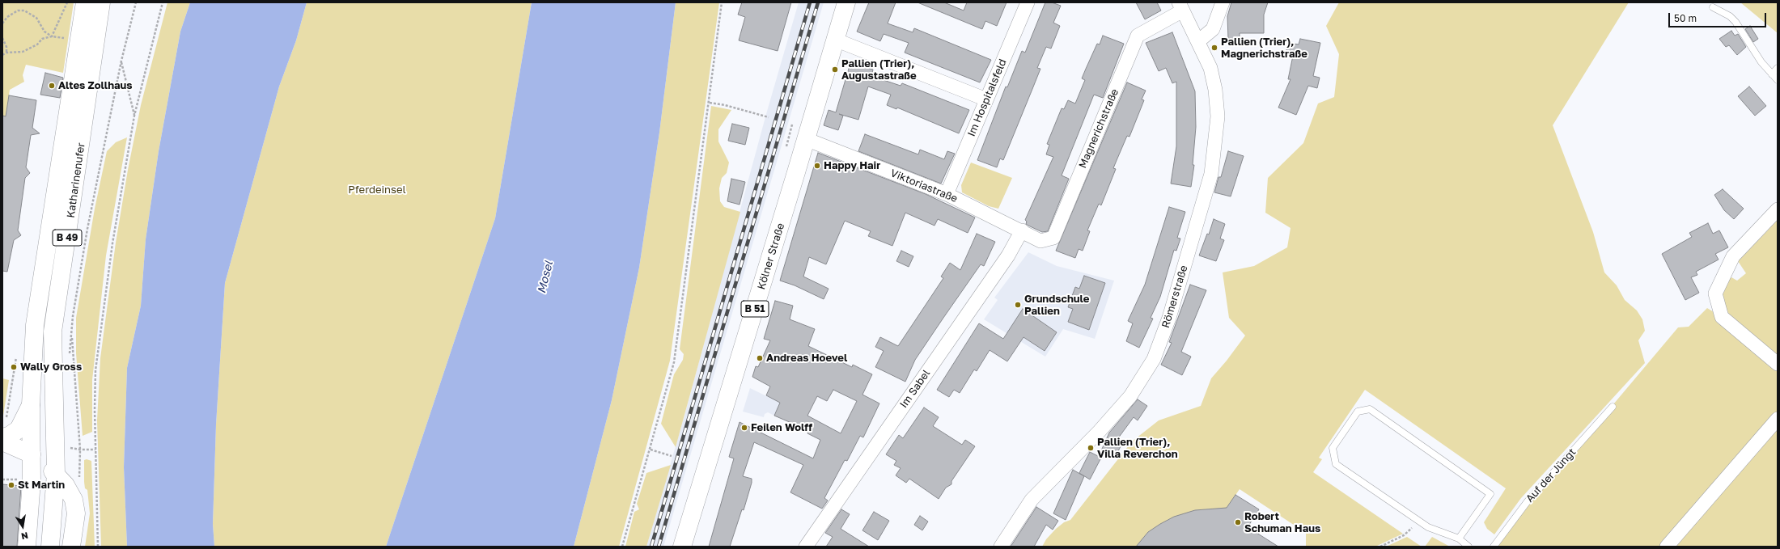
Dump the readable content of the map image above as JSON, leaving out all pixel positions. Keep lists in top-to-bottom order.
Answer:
{
  "streets": {
    "main road": [
      "Katharinenufer",
      "B 49",
      "Kölner Straße",
      "B 51"
    ],
    "street": [
      "Im Hospitalsfeld",
      "Magnerichstraße",
      "Viktoriastraße",
      "Römerstraße",
      "Im Sabel"
    ],
    "lane": ["Auf der Jüngt"]
  },
  "crossings": [
    ["Im Hospitalsfeld", "Viktoriastraße"],
    ["Magnerichstraße", "Viktoriastraße"],
    ["Magnerichstraße", "Römerstraße"],
    ["Magnerichstraße", "Im Sabel"],
    ["Katharinenufer", "B 49"],
    ["Viktoriastraße", "Kölner Straße"],
    ["Viktoriastraße", "Im Sabel"]
  ],
  "water": ["Mosel"],
  "parks": ["Pferdeinsel"],
  "places": [
    "Pallien (Trier), Magnerichstraße",
    "Pallien (Trier), Augustastraße",
    "Altes Zollhaus",
    "Happy Hair",
    "Grundschule Pallien",
    "Andreas Hoevel",
    "Wally Gross",
    "Feilen Wolff",
    "Pallien (Trier), Villa Reverchon",
    "St Martin",
    "Robert Schuman Haus"
  ],
  "scale_bar": "50 m",
  "north": "bottom"
}
